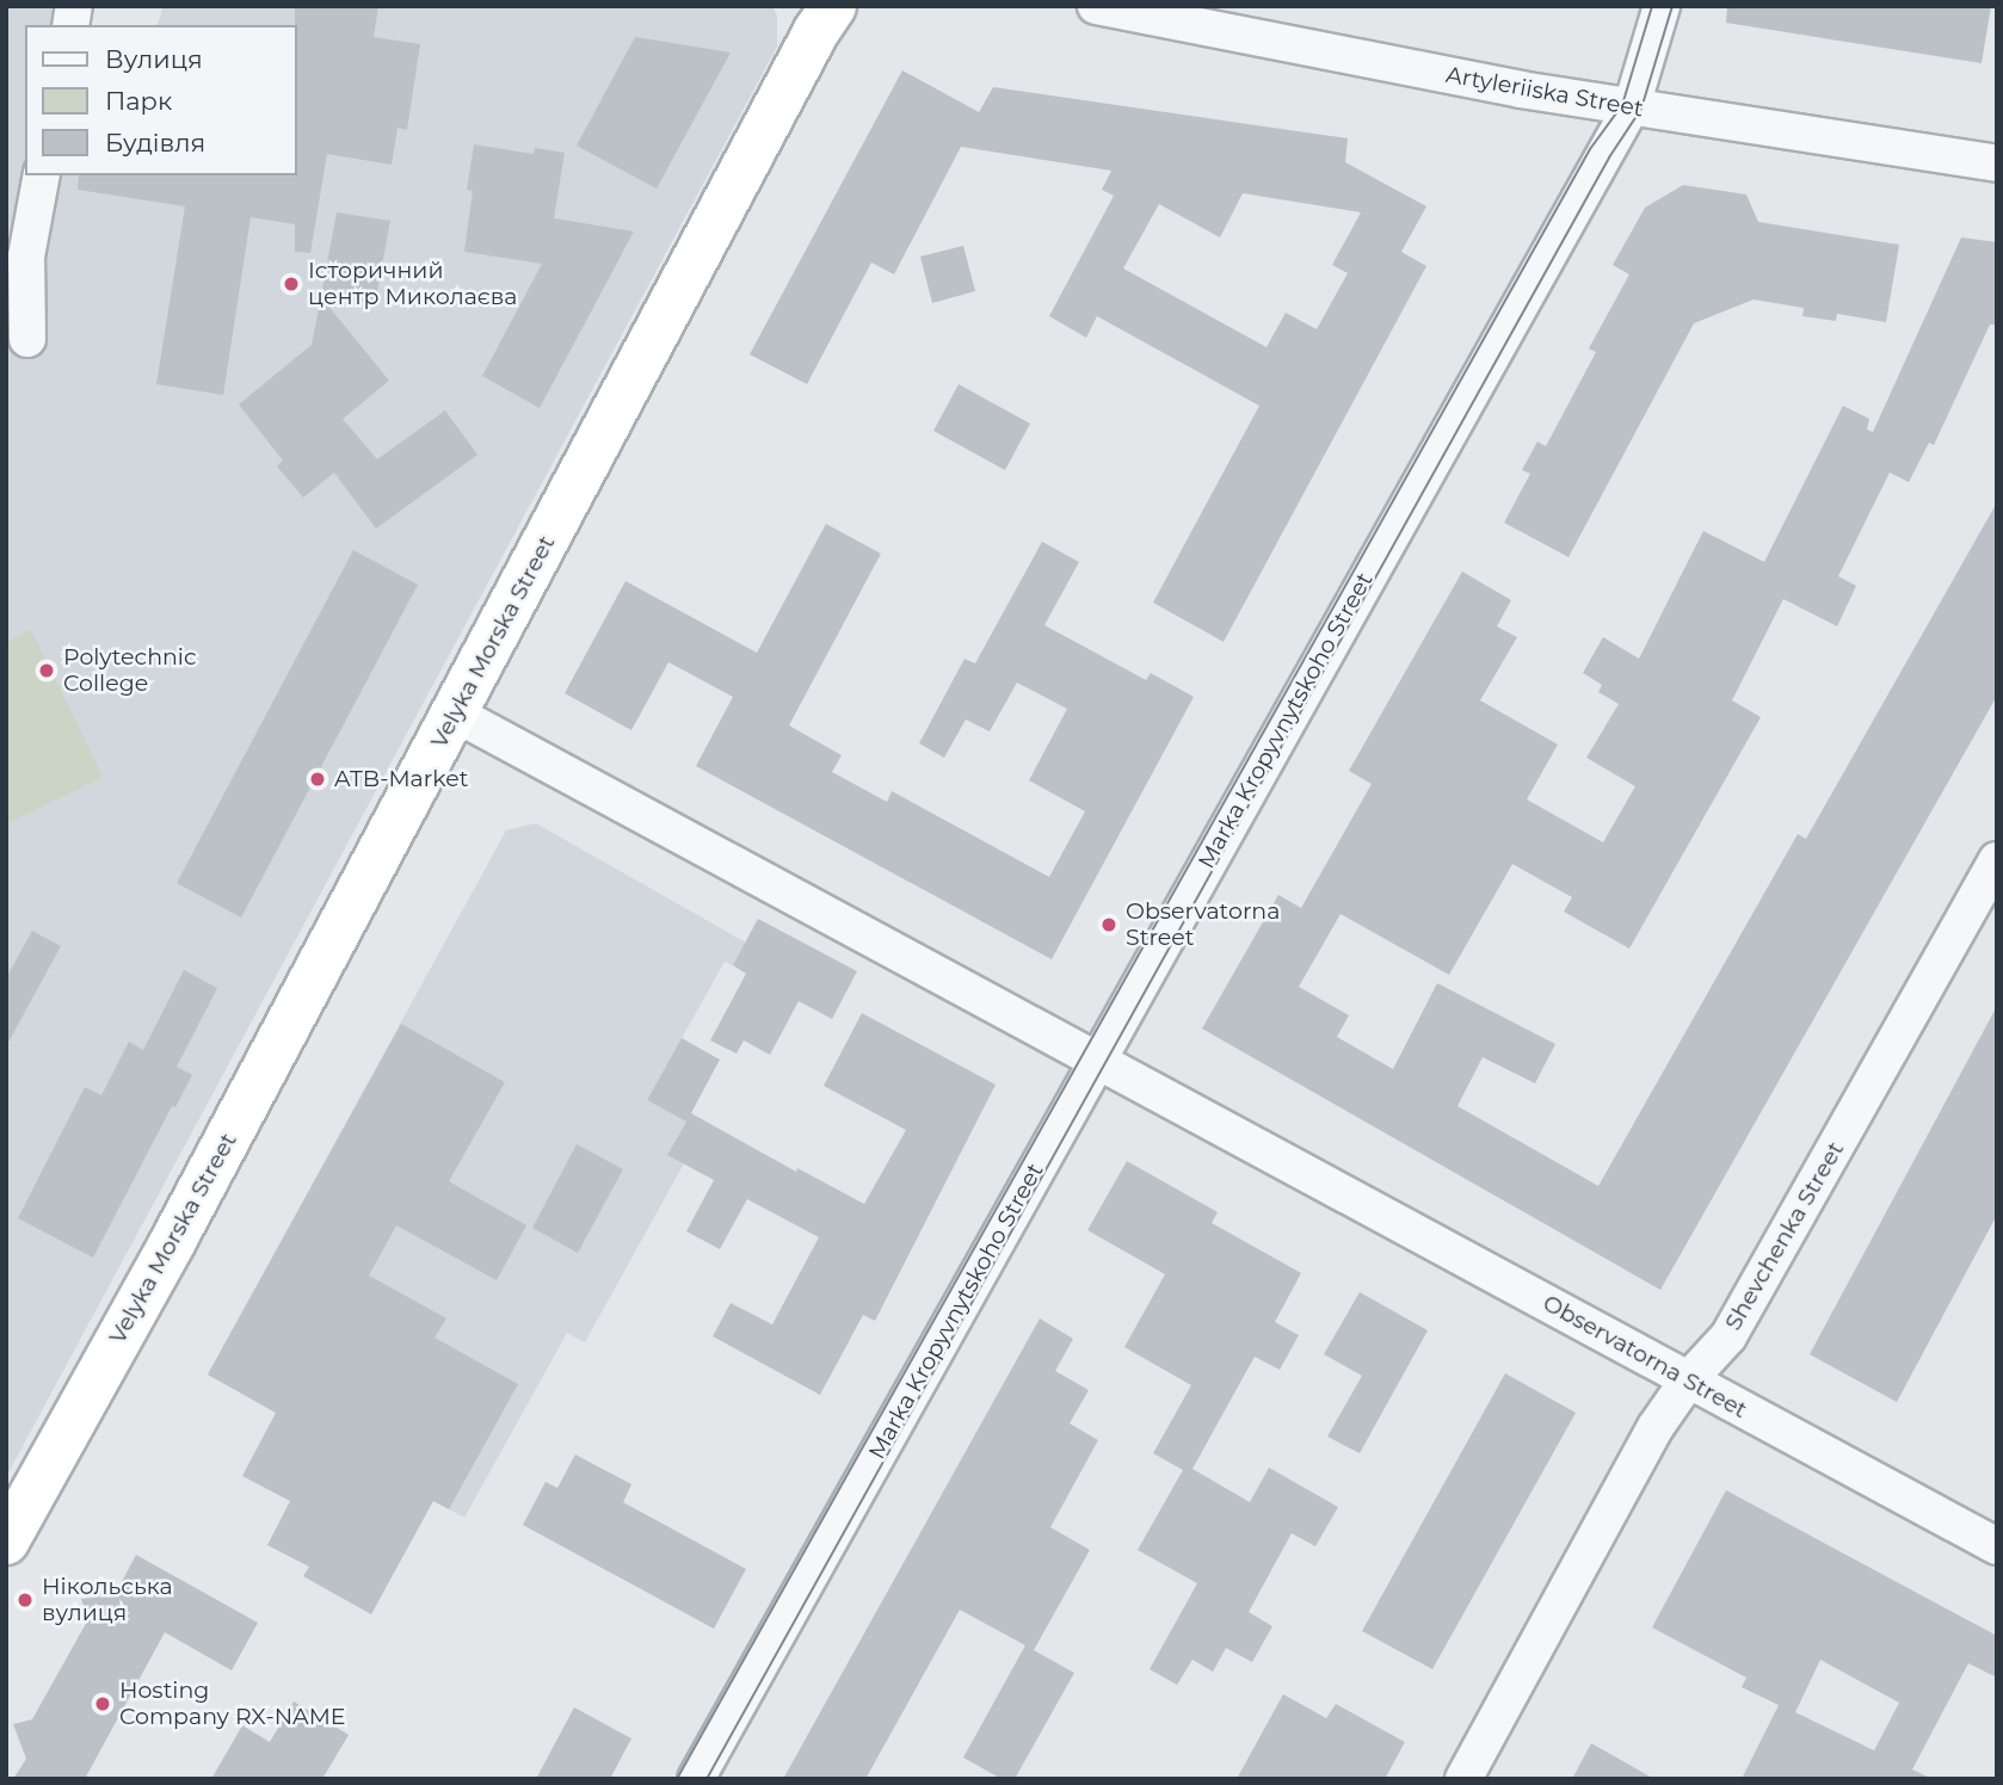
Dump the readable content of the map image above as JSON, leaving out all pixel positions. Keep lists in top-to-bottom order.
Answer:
{
  "streets": {
    "highway": ["Velyka Morska Street"],
    "street": [
      "Artyleriiska Street",
      "Marka Kropyvnytskoho Street",
      "Shevchenka Street",
      "Observatorna Street"
    ]
  },
  "crossings": [
    ["Artyleriiska Street", "Marka Kropyvnytskoho Street"],
    ["Velyka Morska Street", "Observatorna Street"],
    ["Marka Kropyvnytskoho Street", "Observatorna Street"],
    ["Shevchenka Street", "Observatorna Street"]
  ],
  "places": [
    "Історичний центр Миколаєва",
    "Polytechnic College",
    "ATB-Market",
    "Observatorna Street",
    "Нікольська вулиця",
    "Hosting Company RX-NAME"
  ],
  "legend": ["Вулиця", "Парк", "Будівля"]
}
